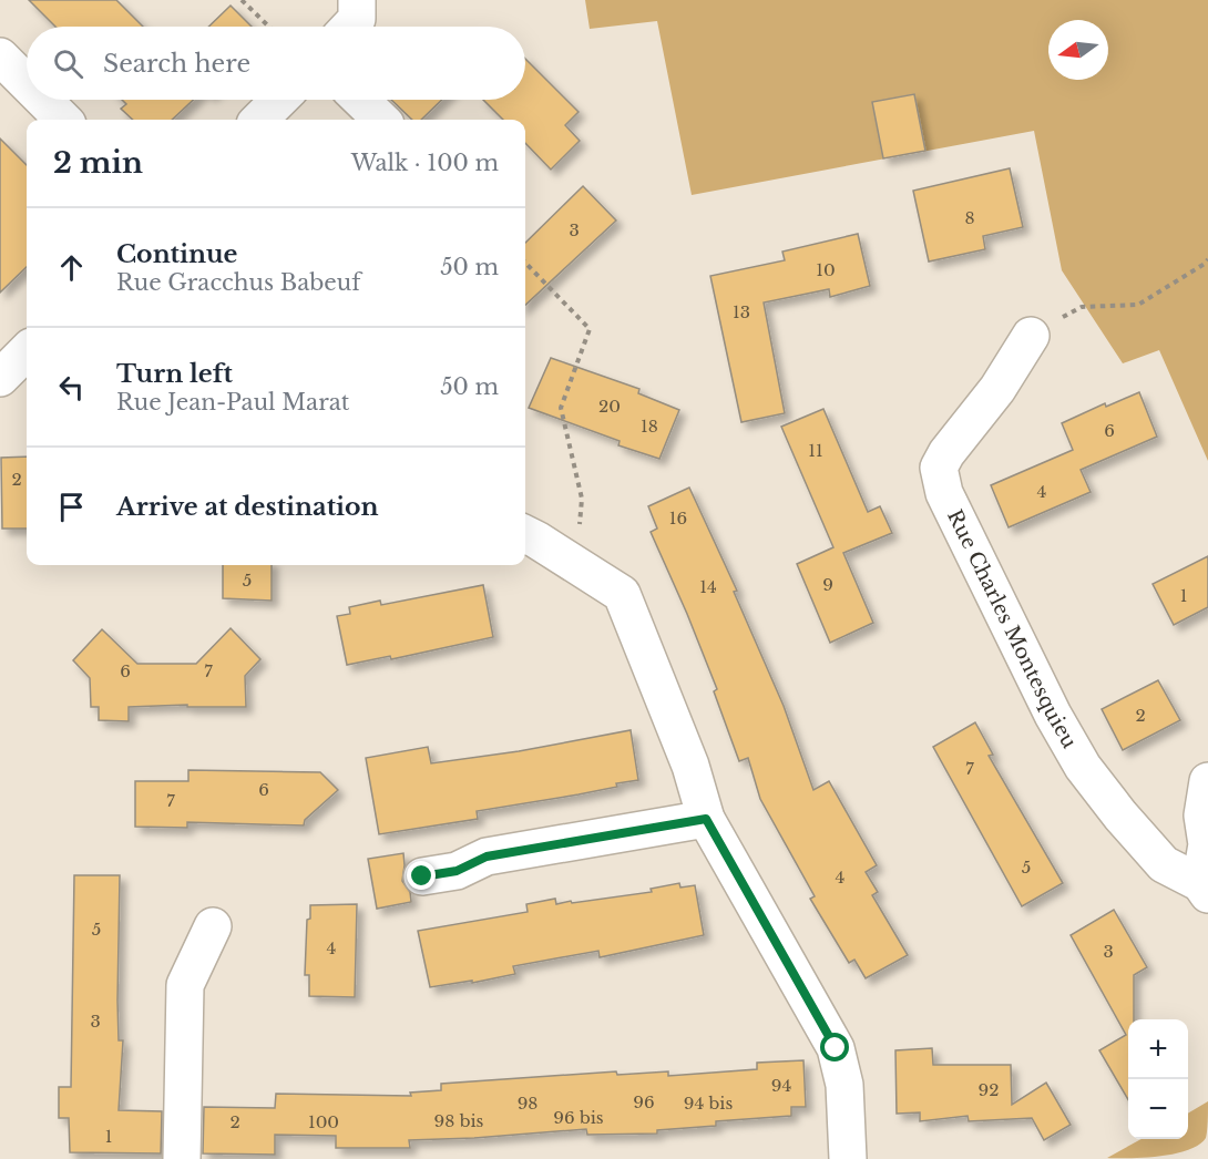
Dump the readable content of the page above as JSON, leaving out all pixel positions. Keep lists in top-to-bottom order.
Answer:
{
  "streets": {
    "street": ["Rue Charles Montesquieu"]
  },
  "house_numbers": [
    "8",
    "3",
    "10",
    "13",
    "20",
    "18",
    "6",
    "11",
    "2",
    "4",
    "16",
    "5",
    "9",
    "14",
    "1",
    "6",
    "7",
    "2",
    "7",
    "6",
    "7",
    "5",
    "4",
    "5",
    "4",
    "3",
    "3",
    "94",
    "92",
    "96",
    "98",
    "94 bis",
    "96 bis",
    "98 bis",
    "2",
    "100",
    "1"
  ],
  "north": "left",
  "page": {
    "search": "Search here",
    "heading": ["2 min", "Walk · 100 m"],
    "list": [
      ["Continue", "Rue Gracchus Babeuf", "50 m"],
      ["Turn left", "Rue Jean-Paul Marat", "50 m"],
      "Arrive at destination"
    ],
    "map_buttons": ["+", "−"]
  }
}
